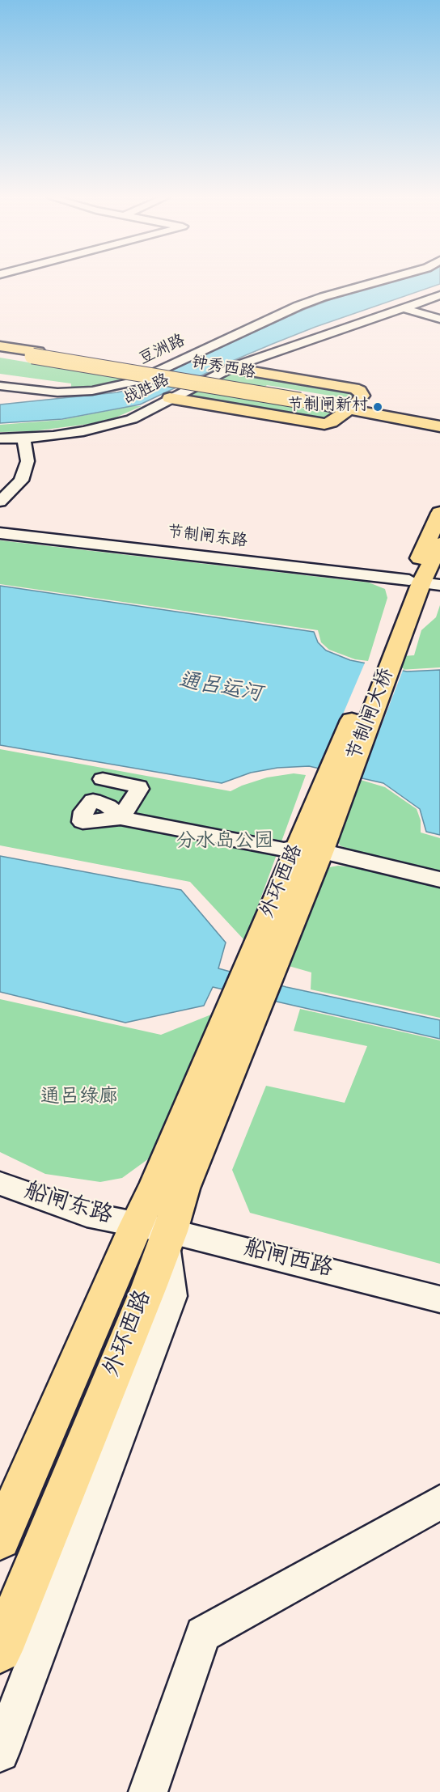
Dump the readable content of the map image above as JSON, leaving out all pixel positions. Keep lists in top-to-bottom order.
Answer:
{
  "streets": {
    "main road": ["钟秀西路", "节制闸大桥", "外环西路"],
    "street": [
      "豆洲路",
      "战胜路",
      "节制闸东路",
      "船闸东路",
      "船闸西路"
    ]
  },
  "crossings": [
    ["节制闸东路", "节制闸大桥"],
    ["节制闸大桥", "外环西路"],
    ["外环西路", "船闸东路"],
    ["外环西路", "船闸西路"],
    ["船闸东路", "船闸西路"]
  ],
  "water": ["通吕运河"],
  "parks": ["分水岛公园", "通吕绿廊"],
  "places": ["节制闸新村"]
}
